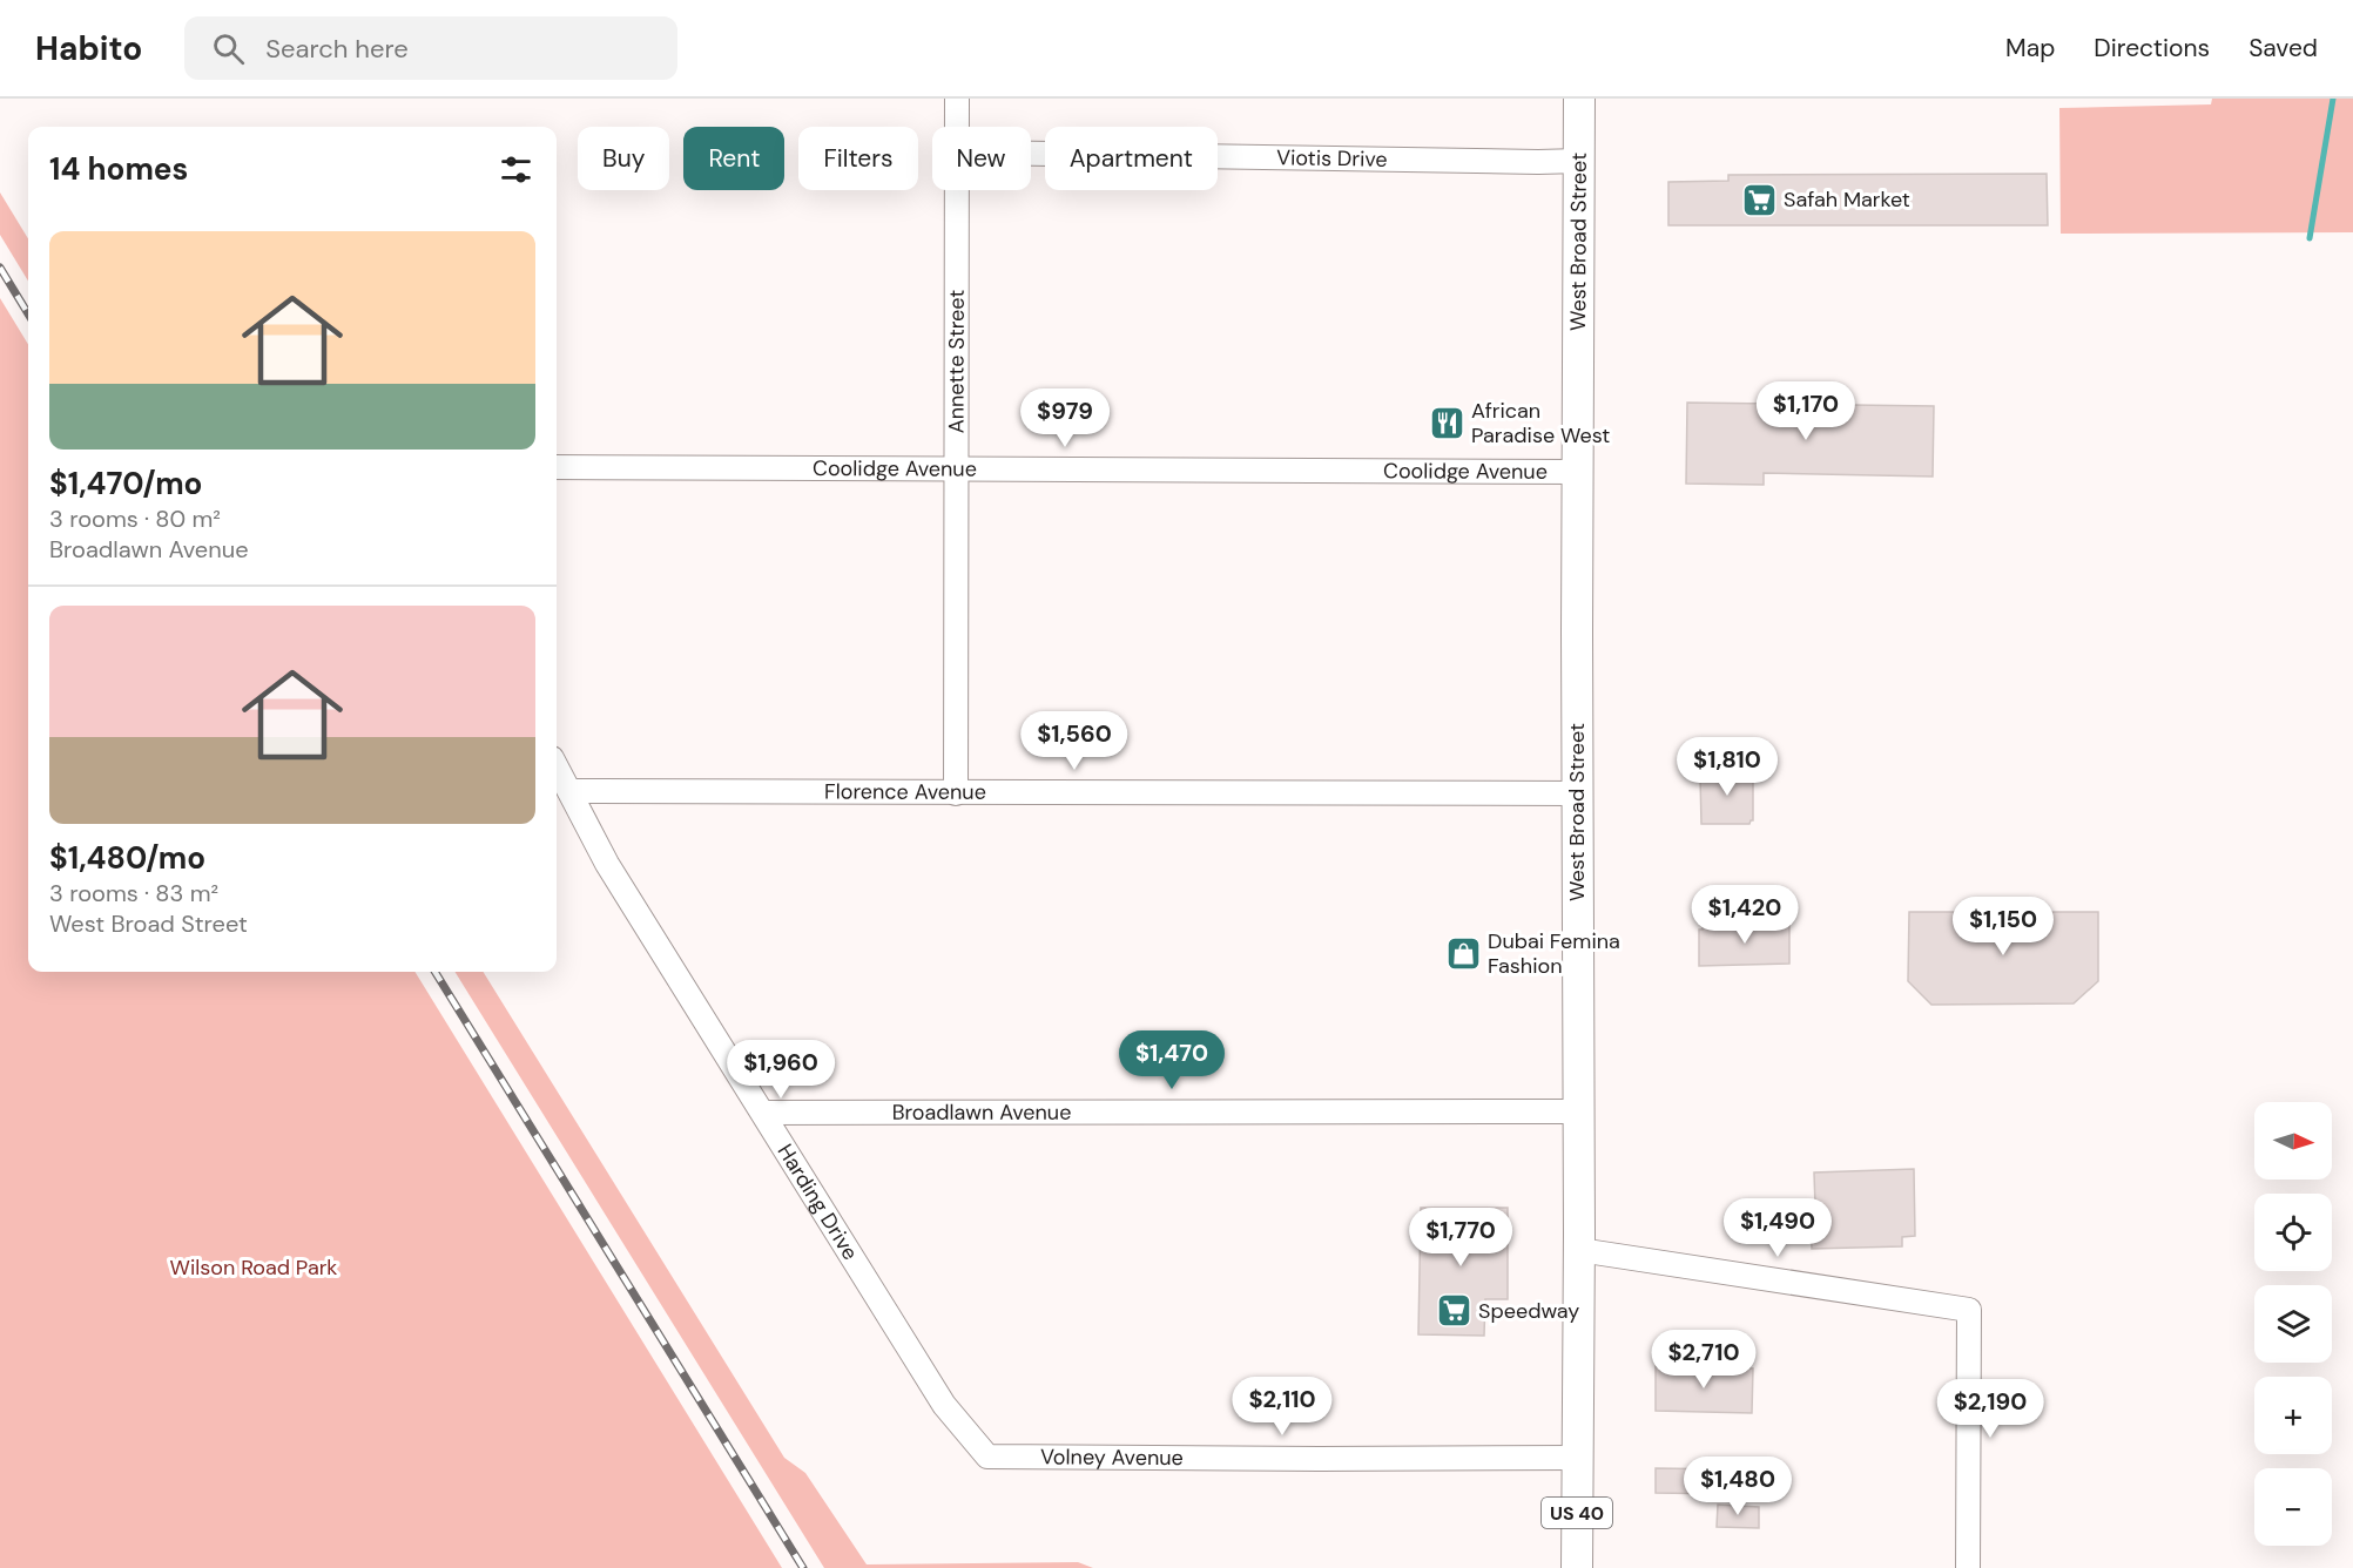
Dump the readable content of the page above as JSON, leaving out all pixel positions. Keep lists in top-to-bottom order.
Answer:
{
  "streets": {
    "main road": ["West Broad Street", "US 40"],
    "street": [
      "Viotis Drive",
      "Annette Street",
      "Coolidge Avenue",
      "Florence Avenue",
      "Broadlawn Avenue",
      "Harding Drive",
      "Volney Avenue"
    ]
  },
  "crossings": [
    ["Viotis Drive", "West Broad Street"],
    ["West Broad Street", "Coolidge Avenue"],
    ["West Broad Street", "Florence Avenue"],
    ["West Broad Street", "Broadlawn Avenue"],
    ["West Broad Street", "Volney Avenue"],
    ["Annette Street", "Coolidge Avenue"],
    ["Annette Street", "Florence Avenue"],
    ["Florence Avenue", "Harding Drive"],
    ["Broadlawn Avenue", "Harding Drive"],
    ["Harding Drive", "Volney Avenue"]
  ],
  "parks": ["Wilson Road Park"],
  "places": {
    "supermarket": ["Safah Market", "Speedway"],
    "restaurant": ["African Paradise West"],
    "shop": ["Dubai Femina Fashion"]
  },
  "north": "right",
  "page": {
    "header": "Habito",
    "search": "Search here",
    "nav": ["Map", "Directions", "Saved"],
    "chip": [
      "Buy",
      "Rent",
      "Filters",
      "New",
      "Apartment"
    ],
    "heading": "14 homes",
    "list": [
      {
        "name": "$1,470/mo",
        "note": "3 rooms · 80 m² · Broadlawn Avenue"
      },
      {
        "name": "$1,480/mo",
        "note": "3 rooms · 83 m² · West Broad Street"
      }
    ],
    "price": [
      "$1,170",
      "$979",
      "$1,560",
      "$1,810",
      "$1,420",
      "$1,150",
      "$1,470",
      "$1,960",
      "$1,490",
      "$1,770",
      "$2,710",
      "$2,110",
      "$2,190",
      "$1,480"
    ],
    "map_buttons": ["+", "−"]
  }
}
